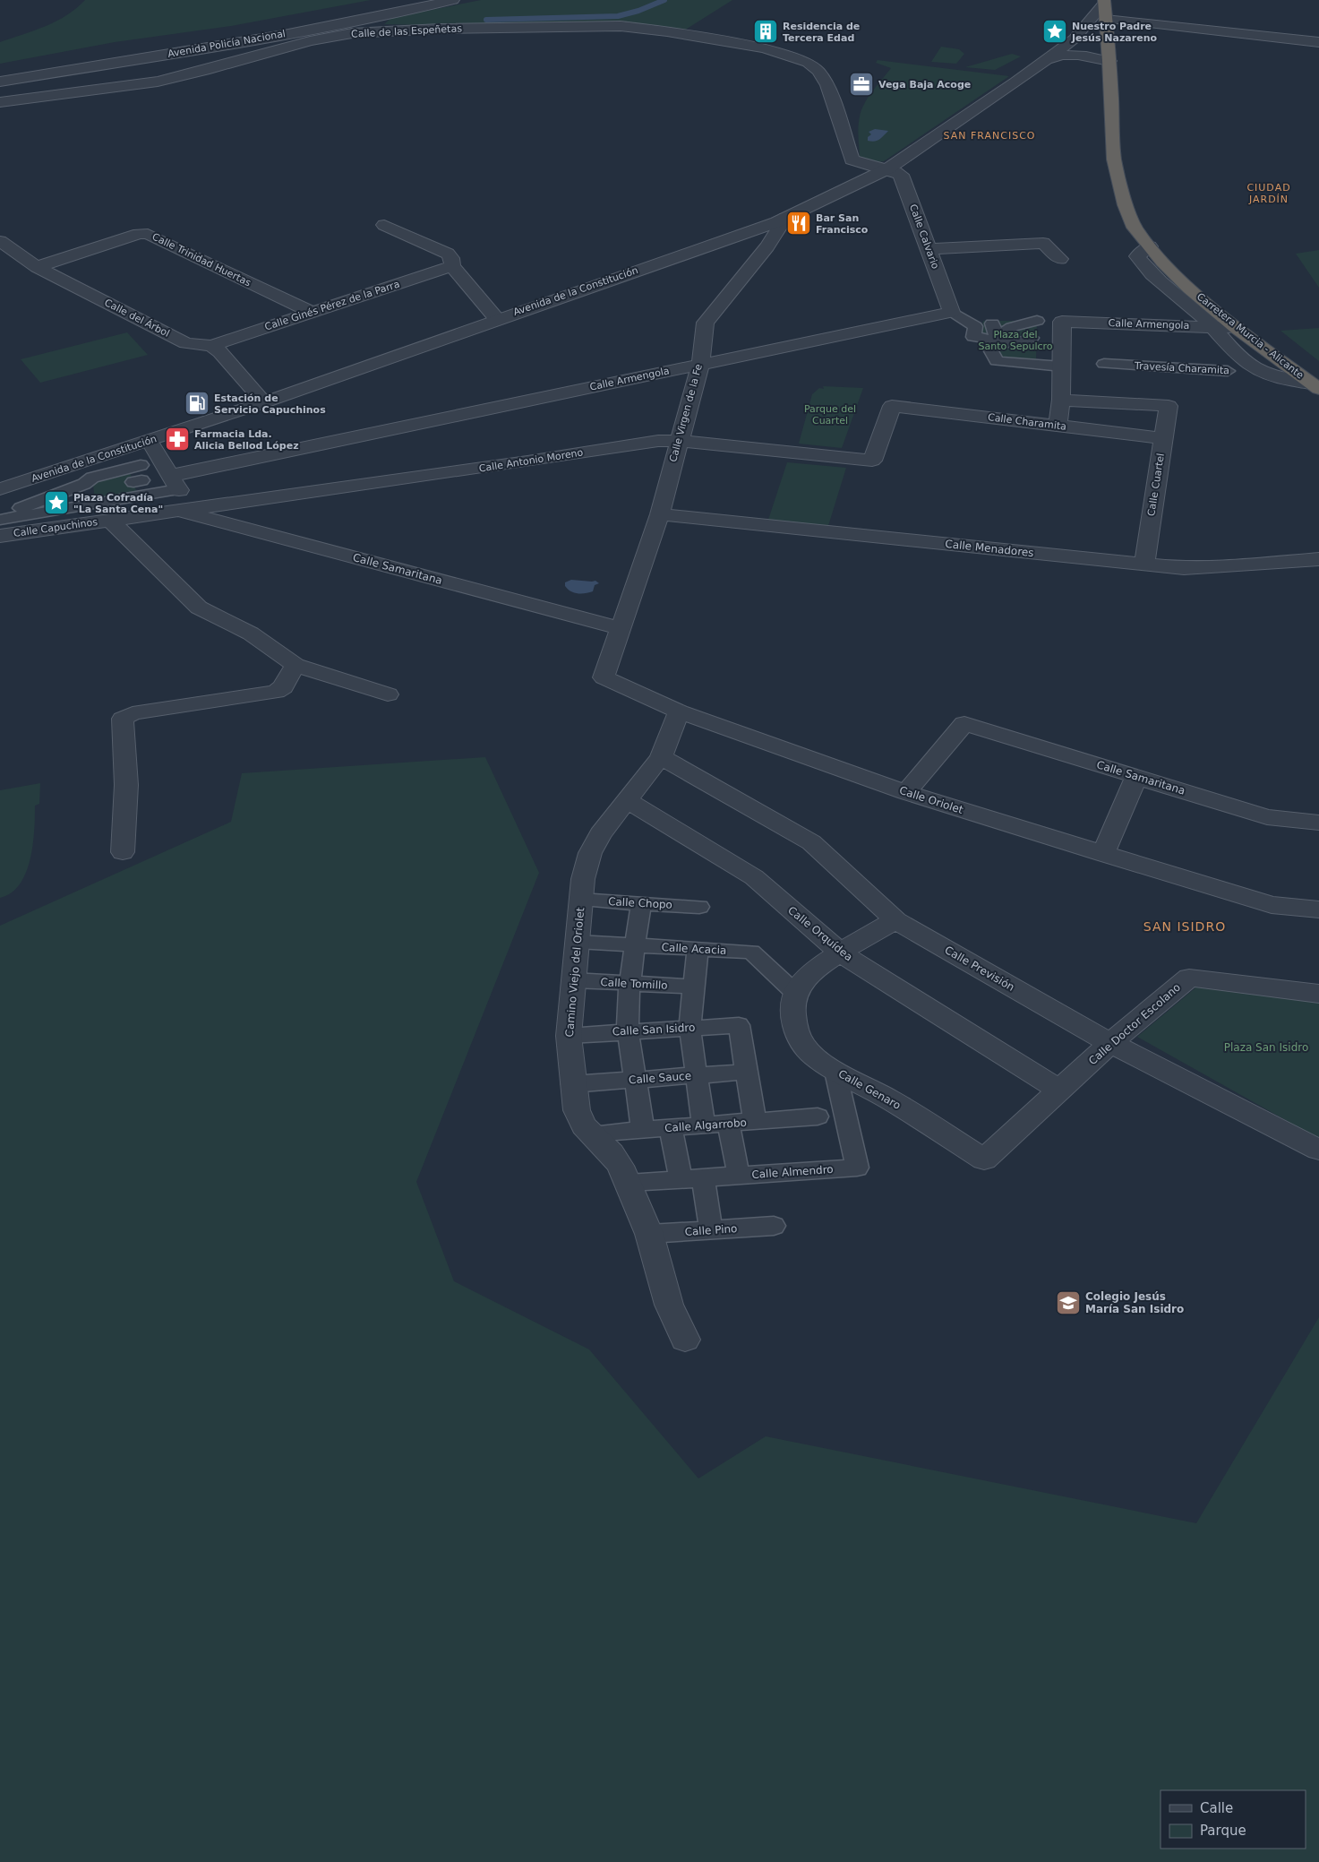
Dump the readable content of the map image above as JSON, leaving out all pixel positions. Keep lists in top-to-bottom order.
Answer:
{
  "streets": {
    "highway": ["Carretera Murcia - Alicante"],
    "street": [
      "Calle de las Espeñetas",
      "Avenida Policía Nacional",
      "Calle Calvario",
      "Calle Trinidad Huertas",
      "Avenida de la Constitución",
      "Calle Ginés Pérez de la Parra",
      "Calle del Árbol",
      "Calle Armengola",
      "Travesía Charamita",
      "Calle Virgen de la Fe",
      "Calle Charamita",
      "Calle Antonio Moreno",
      "Calle Cuartel",
      "Calle Capuchinos",
      "Calle Menadores",
      "Calle Samaritana",
      "Calle Oriolet",
      "Calle Chopo",
      "Calle Orquídea",
      "Calle Acacia",
      "Calle Previsión",
      "Camino Viejo del Oriolet",
      "Calle Tomillo",
      "Calle Doctor Escolano",
      "Calle San Isidro",
      "Calle Sauce",
      "Calle Genaro",
      "Calle Algarrobo",
      "Calle Almendro",
      "Calle Pino"
    ]
  },
  "crossings": [
    ["Calle Calvario", "Avenida de la Constitución"],
    ["Calle Calvario", "Calle Armengola"],
    ["Calle Trinidad Huertas", "Calle Ginés Pérez de la Parra"],
    ["Calle Trinidad Huertas", "Calle del Árbol"],
    ["Avenida de la Constitución", "Carretera Murcia - Alicante"],
    ["Avenida de la Constitución", "Calle Virgen de la Fe"],
    ["Calle Ginés Pérez de la Parra", "Calle del Árbol"],
    ["Calle Armengola", "Carretera Murcia - Alicante"],
    ["Calle Armengola", "Calle Virgen de la Fe"],
    ["Calle Armengola", "Calle Antonio Moreno"],
    ["Calle Armengola", "Calle Capuchinos"],
    ["Calle Armengola", "Calle Samaritana"],
    ["Calle Virgen de la Fe", "Calle Antonio Moreno"],
    ["Calle Virgen de la Fe", "Calle Menadores"],
    ["Calle Virgen de la Fe", "Calle Samaritana"],
    ["Calle Virgen de la Fe", "Calle Oriolet"],
    ["Calle Charamita", "Calle Antonio Moreno"],
    ["Calle Charamita", "Calle Cuartel"],
    ["Calle Antonio Moreno", "Calle Capuchinos"],
    ["Calle Antonio Moreno", "Calle Samaritana"],
    ["Calle Cuartel", "Calle Menadores"],
    ["Calle Capuchinos", "Calle Samaritana"],
    ["Calle Samaritana", "Calle Oriolet"],
    ["Calle Oriolet", "Camino Viejo del Oriolet"],
    ["Calle Chopo", "Camino Viejo del Oriolet"],
    ["Calle Orquídea", "Camino Viejo del Oriolet"],
    ["Calle Orquídea", "Calle Doctor Escolano"],
    ["Calle Acacia", "Camino Viejo del Oriolet"],
    ["Calle Acacia", "Calle Genaro"],
    ["Calle Previsión", "Camino Viejo del Oriolet"],
    ["Calle Previsión", "Calle Doctor Escolano"],
    ["Camino Viejo del Oriolet", "Calle Tomillo"],
    ["Camino Viejo del Oriolet", "Calle San Isidro"],
    ["Camino Viejo del Oriolet", "Calle Sauce"],
    ["Camino Viejo del Oriolet", "Calle Algarrobo"],
    ["Camino Viejo del Oriolet", "Calle Almendro"],
    ["Camino Viejo del Oriolet", "Calle Pino"],
    ["Calle Doctor Escolano", "Calle Genaro"],
    ["Calle San Isidro", "Calle Sauce"],
    ["Calle Genaro", "Calle Almendro"]
  ],
  "districts": ["SAN FRANCISCO", "CIUDAD JARDÍN", "SAN ISIDRO"],
  "parks": ["Plaza del Santo Sepulcro", "Parque del Cuartel", "Plaza San Isidro"],
  "places": {
    "building": ["Residencia de Tercera Edad"],
    "place": ["Nuestro Padre Jesús Nazareno", "Plaza Cofradía \"La Santa Cena\""],
    "office": ["Vega Baja Acoge"],
    "restaurant": ["Bar San Francisco"],
    "fuel station": ["Estación de Servicio Capuchinos"],
    "pharmacy": ["Farmacia Lda. Alicia Bellod López"],
    "school or university": ["Colegio Jesús María San Isidro"]
  },
  "legend": ["Calle", "Parque"]
}
